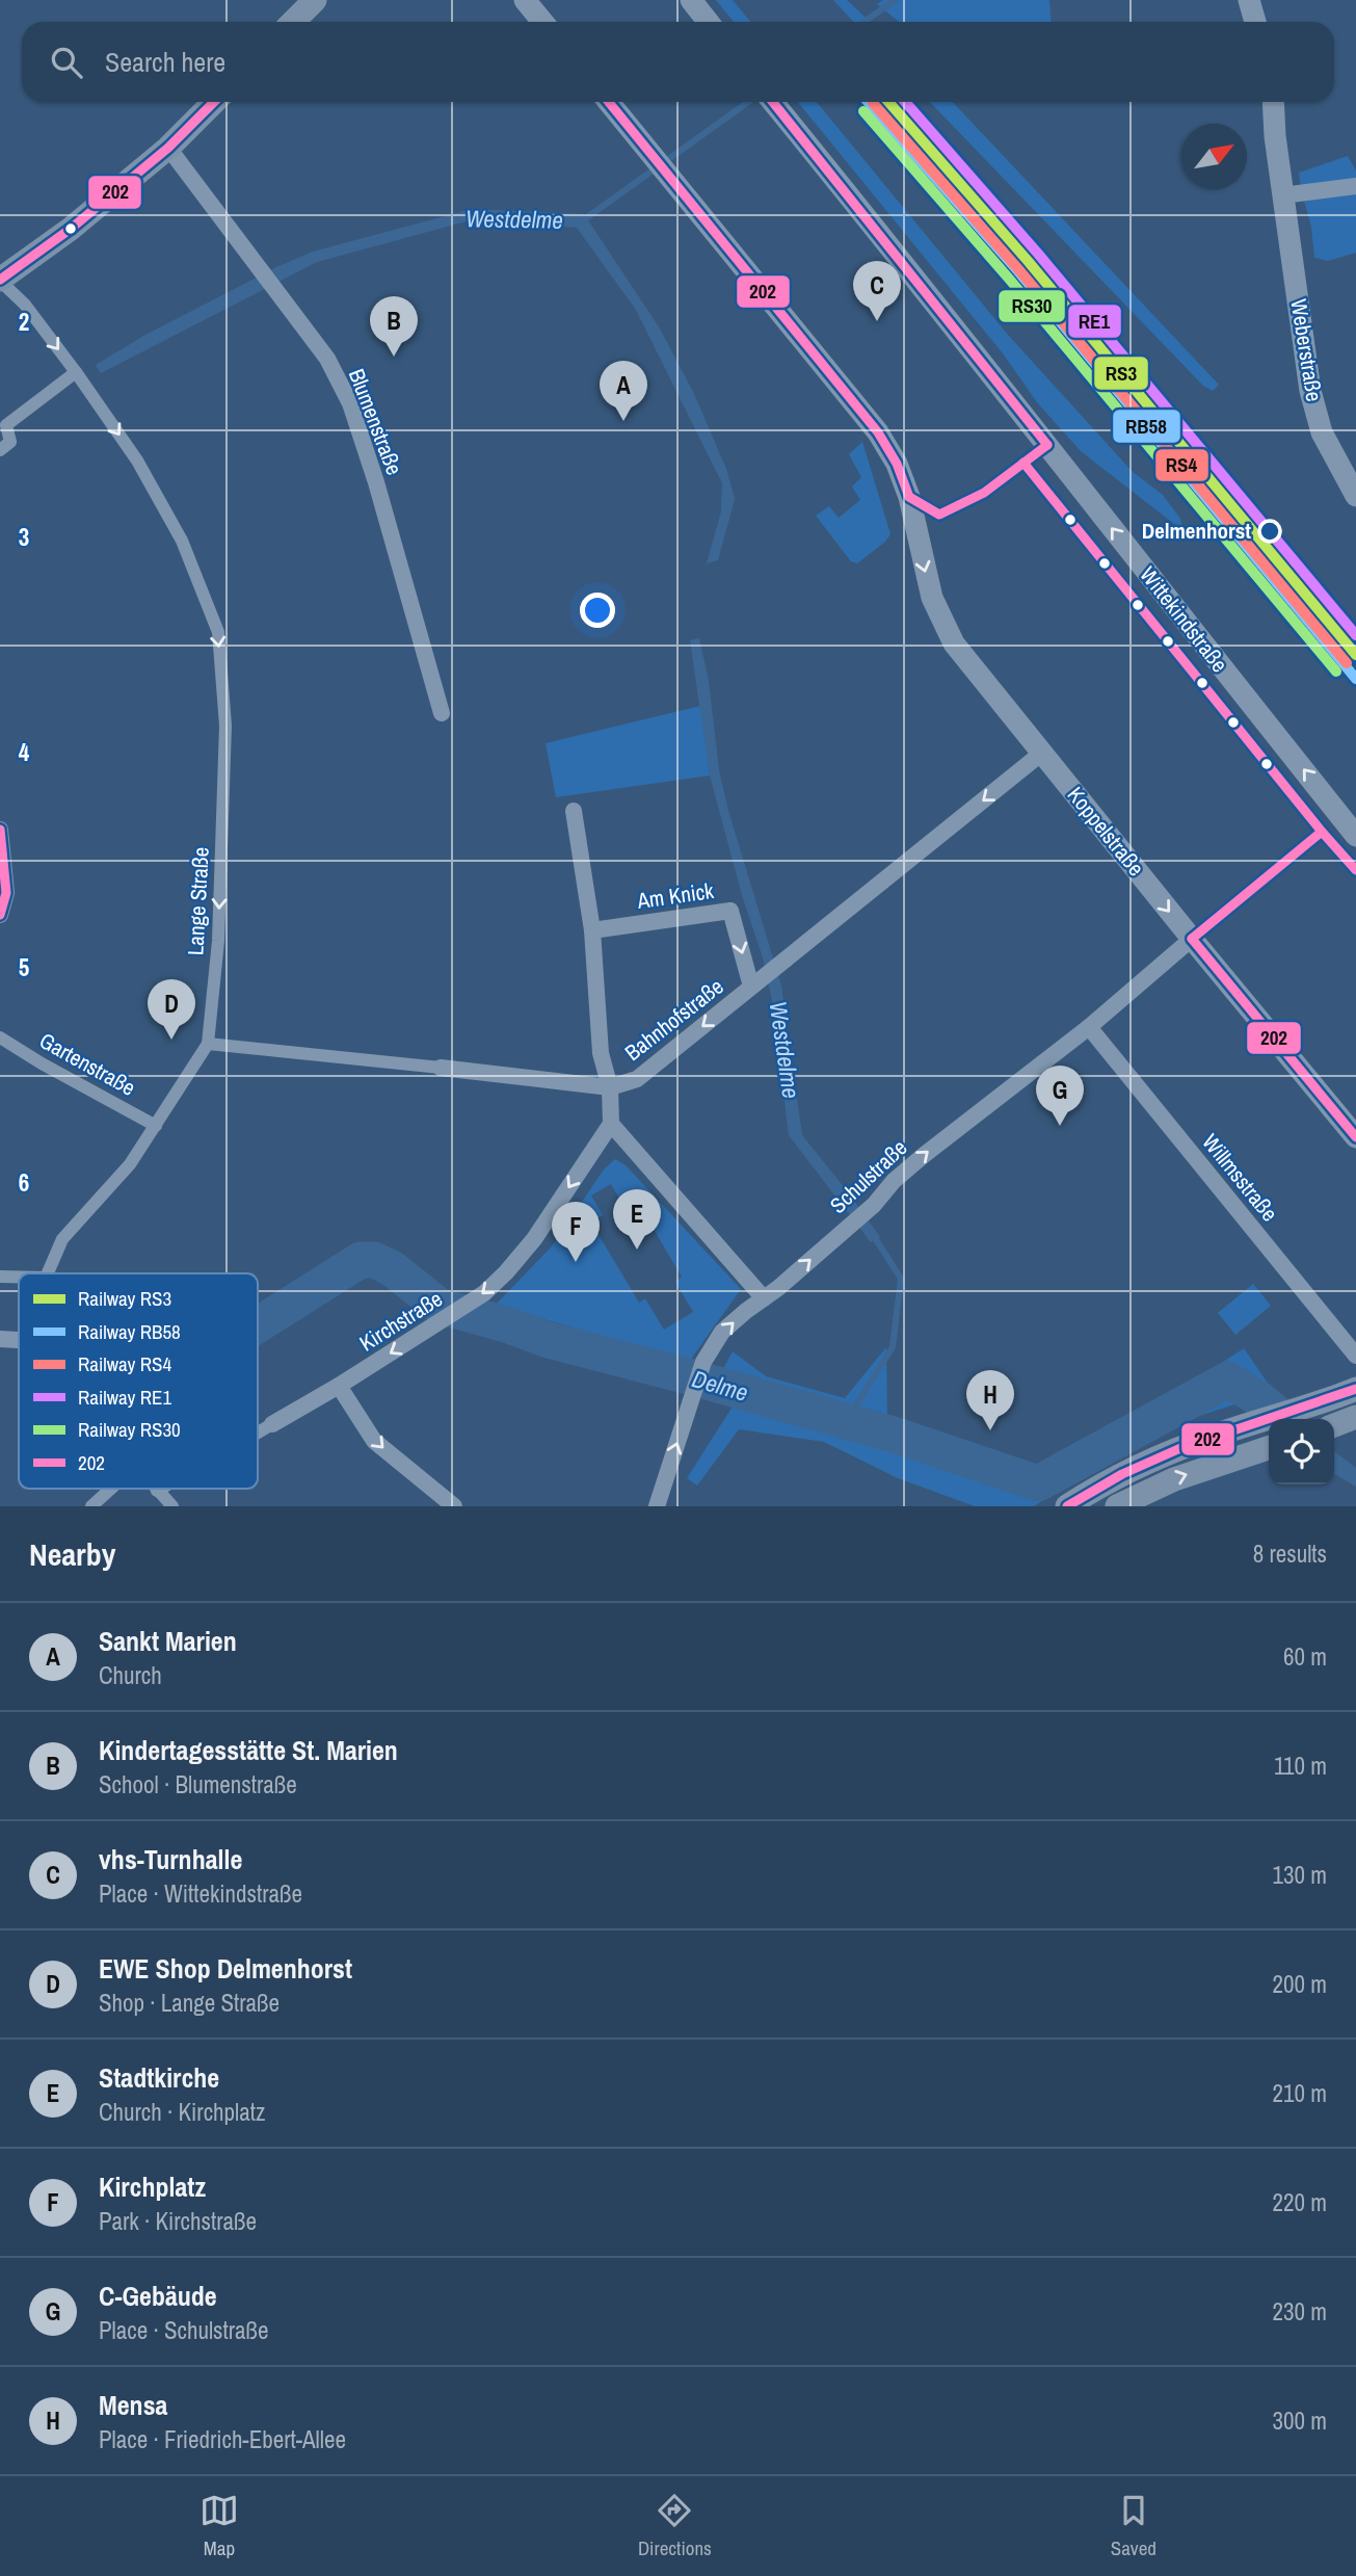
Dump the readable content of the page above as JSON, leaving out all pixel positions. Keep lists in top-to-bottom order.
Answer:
{
  "streets": {
    "street": [
      "Weberstraße",
      "Blumenstraße",
      "Wittekindstraße",
      "Koppelstraße",
      "Am Knick",
      "Lange Straße",
      "Bahnhofstraße",
      "Gartenstraße",
      "Schulstraße",
      "Willmsstraße",
      "Kirchstraße"
    ]
  },
  "crossings": [
    ["Koppelstraße", "Bahnhofstraße"],
    ["Koppelstraße", "Schulstraße"],
    ["Am Knick", "Bahnhofstraße"],
    ["Lange Straße", "Bahnhofstraße"],
    ["Lange Straße", "Gartenstraße"],
    ["Lange Straße", "Kirchstraße"],
    ["Schulstraße", "Willmsstraße"]
  ],
  "one_way": [
    "Wittekindstraße",
    "Koppelstraße",
    "Lange Straße",
    "Bahnhofstraße",
    "Schulstraße",
    "Kirchstraße"
  ],
  "water": ["Westdelme", "Delme"],
  "places": ["Delmenhorst"],
  "lines": [
    "rail line RS3",
    "rail line RB58",
    "rail line RE1",
    "transit line 202",
    "rail line RS4",
    "rail line RS30"
  ],
  "legend": [
    "Railway RS3",
    "Railway RB58",
    "Railway RS4",
    "Railway RE1",
    "Railway RS30",
    "202"
  ],
  "north": "top right",
  "page": {
    "search": "Search here",
    "pins": [
      "C",
      "B",
      "A",
      "D",
      "G",
      "E",
      "F",
      "H"
    ],
    "heading": ["Nearby", "8 results"],
    "list": [
      {
        "mark": "A",
        "name": "Sankt Marien",
        "note": "Church",
        "value": "60 m"
      },
      {
        "mark": "B",
        "name": "Kindertagesstätte St. Marien",
        "note": "School · Blumenstraße",
        "value": "110 m"
      },
      {
        "mark": "C",
        "name": "vhs-Turnhalle",
        "note": "Place · Wittekindstraße",
        "value": "130 m"
      },
      {
        "mark": "D",
        "name": "EWE Shop Delmenhorst",
        "note": "Shop · Lange Straße",
        "value": "200 m"
      },
      {
        "mark": "E",
        "name": "Stadtkirche",
        "note": "Church · Kirchplatz",
        "value": "210 m"
      },
      {
        "mark": "F",
        "name": "Kirchplatz",
        "note": "Park · Kirchstraße",
        "value": "220 m"
      },
      {
        "mark": "G",
        "name": "C-Gebäude",
        "note": "Place · Schulstraße",
        "value": "230 m"
      },
      {
        "mark": "H",
        "name": "Mensa",
        "note": "Place · Friedrich-Ebert-Allee",
        "value": "300 m"
      }
    ],
    "nav": ["Map", "Directions", "Saved"]
  },
  "grid": {
    "rows": [
      "2",
      "3",
      "4",
      "5",
      "6"
    ]
  }
}
